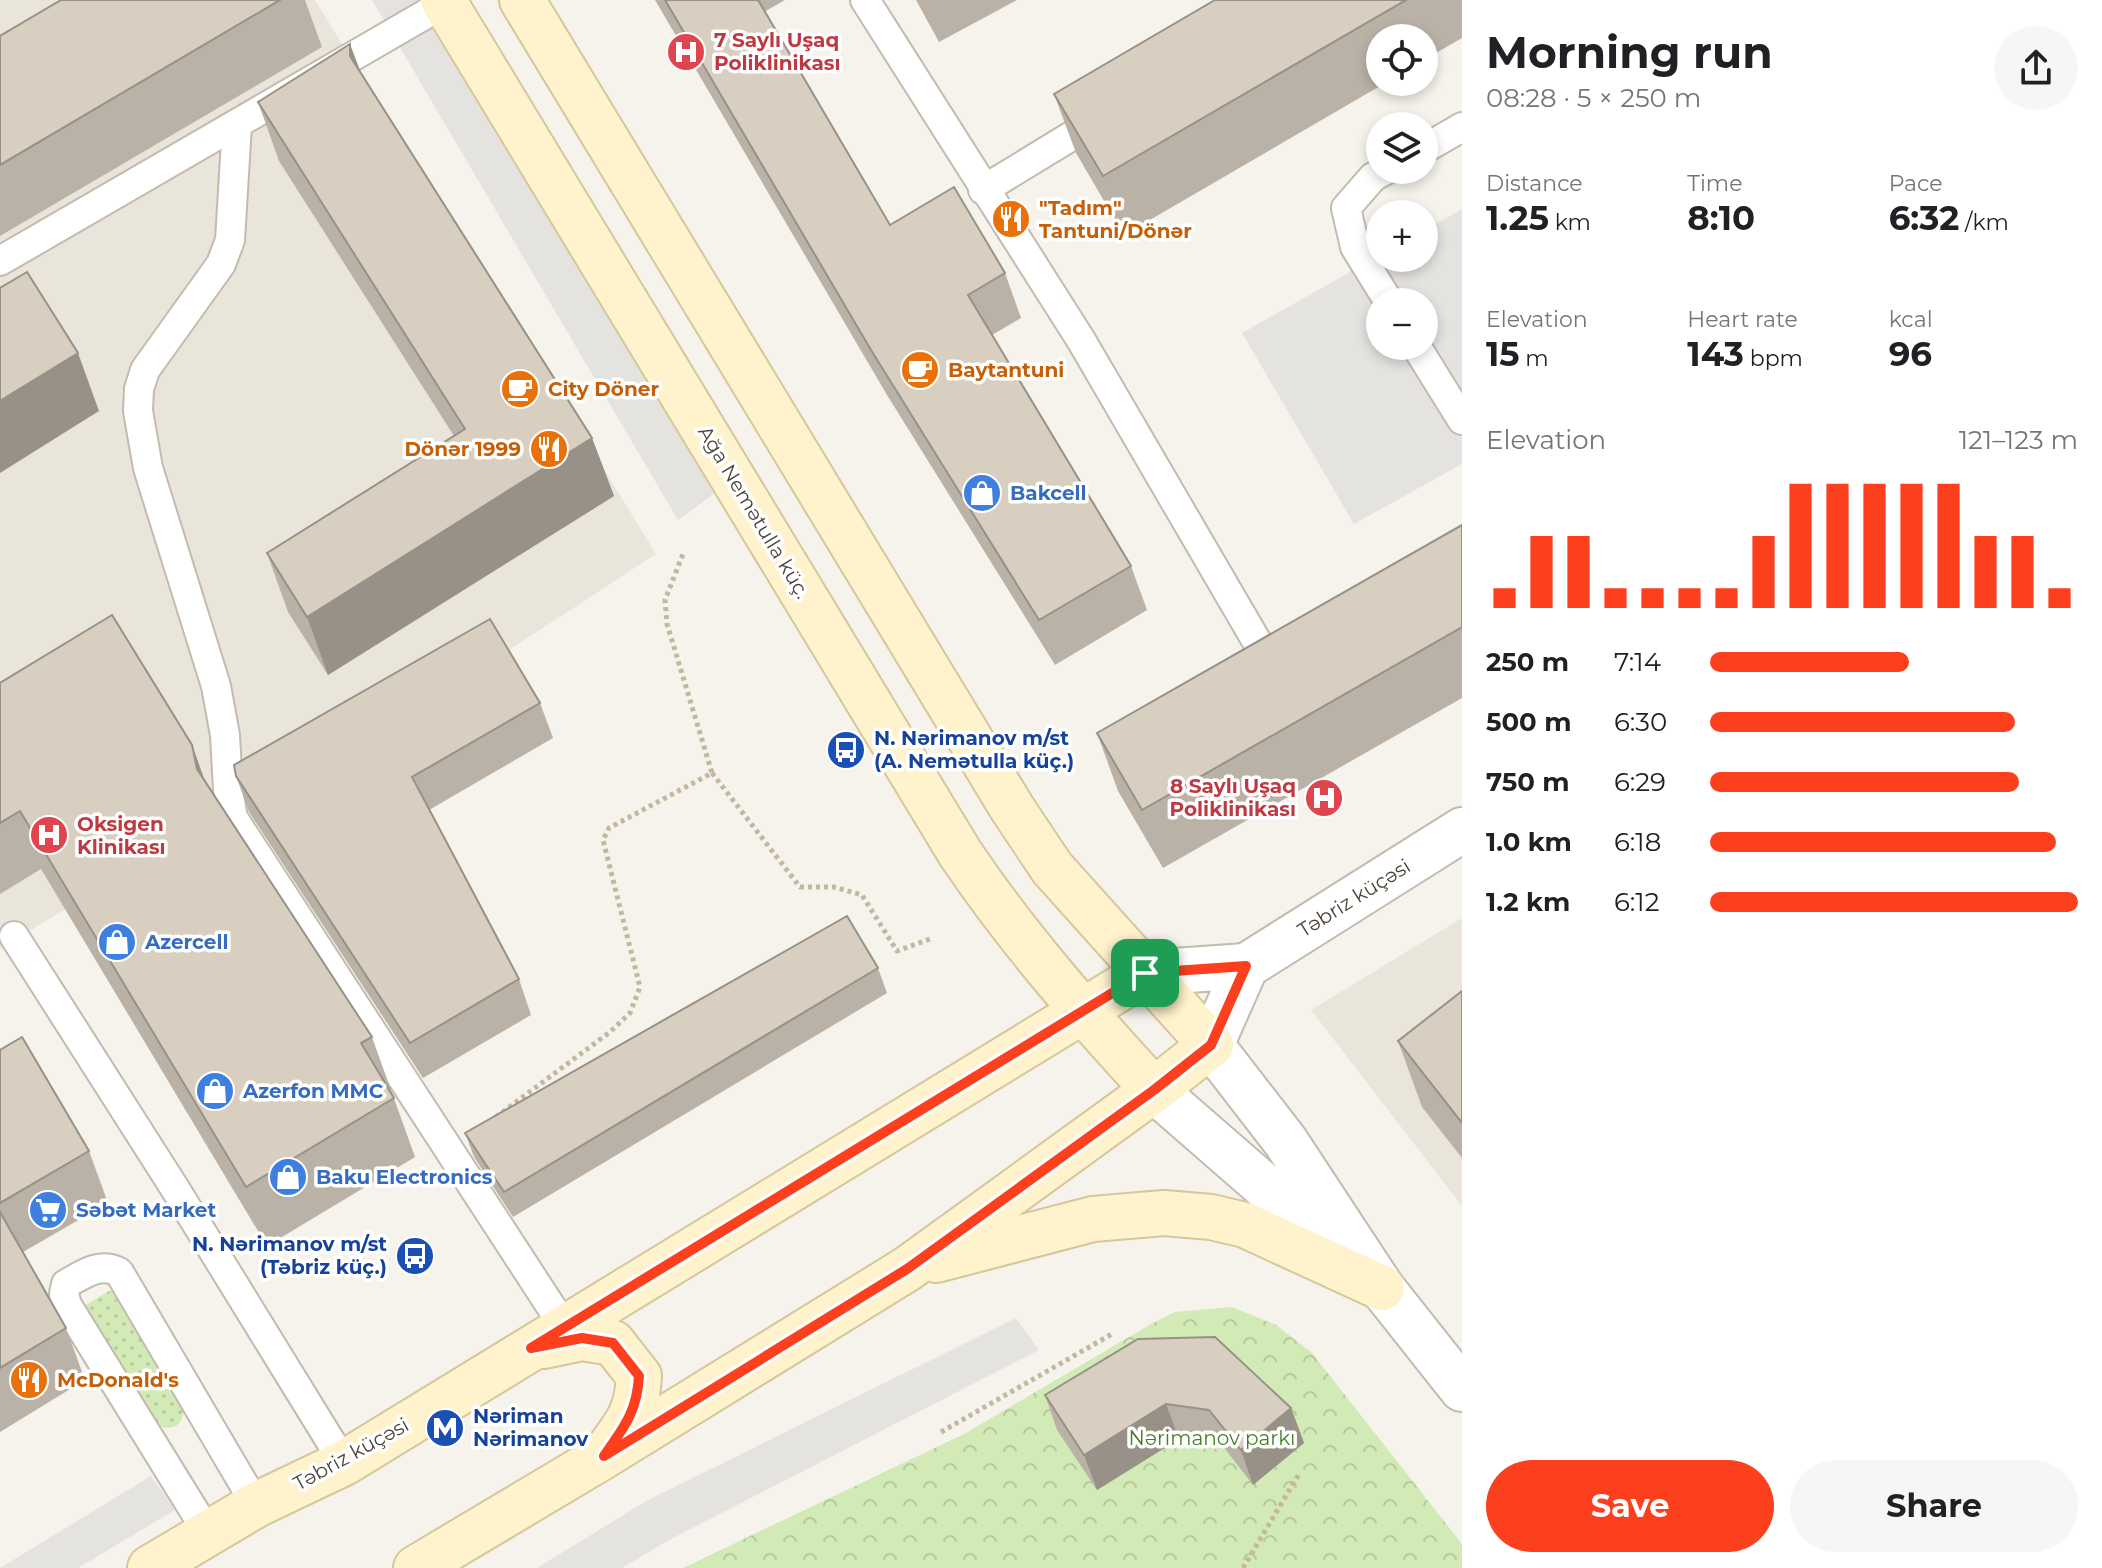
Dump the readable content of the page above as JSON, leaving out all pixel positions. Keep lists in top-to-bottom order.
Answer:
{
  "streets": {
    "main road": ["Ağa Nemətulla küç.", "Təbriz küçəsi"]
  },
  "crossings": [
    ["Ağa Nemətulla küç.", "Təbriz küçəsi"]
  ],
  "parks": ["Nərimanov parkı"],
  "places": {
    "hospital": ["7 Saylı Uşaq Poliklinikası", "8 Saylı Uşaq Poliklinikası", "Oksigen Klinikası"],
    "restaurant": ["\"Tadım\" Tantuni/Dönər", "Dönər 1999", "McDonald's"],
    "cafe": ["Baytantuni", "City Döner"],
    "shop": [
      "Bakcell",
      "Azercell",
      "Azerfon MMC",
      "Baku Electronics"
    ],
    "bus stop": ["N. Nərimanov m/st (A. Nemətulla küç.)", "N. Nərimanov m/st (Təbriz küç.)"],
    "supermarket": ["Səbət Market"],
    "metro station": ["Nəriman Nərimanov"]
  },
  "page": {
    "heading": ["Morning run", "08:28 · 5 × 250 m"],
    "map_buttons": ["+", "−"],
    "stats": [
      ["Distance", "1.25 km"],
      ["Time", "8:10"],
      ["Pace", "6:32 /km"],
      ["Elevation", "15 m"],
      ["Heart rate", "143 bpm"],
      ["kcal", "96"]
    ],
    "chart": ["Elevation", "121–123 m"],
    "list": [
      {
        "name": "250 m",
        "note": "7:14"
      },
      {
        "name": "500 m",
        "note": "6:30"
      },
      {
        "name": "750 m",
        "note": "6:29"
      },
      {
        "name": "1.0 km",
        "note": "6:18"
      },
      {
        "name": "1.2 km",
        "note": "6:12"
      }
    ],
    "buttons": ["Save", "Share"]
  }
}
